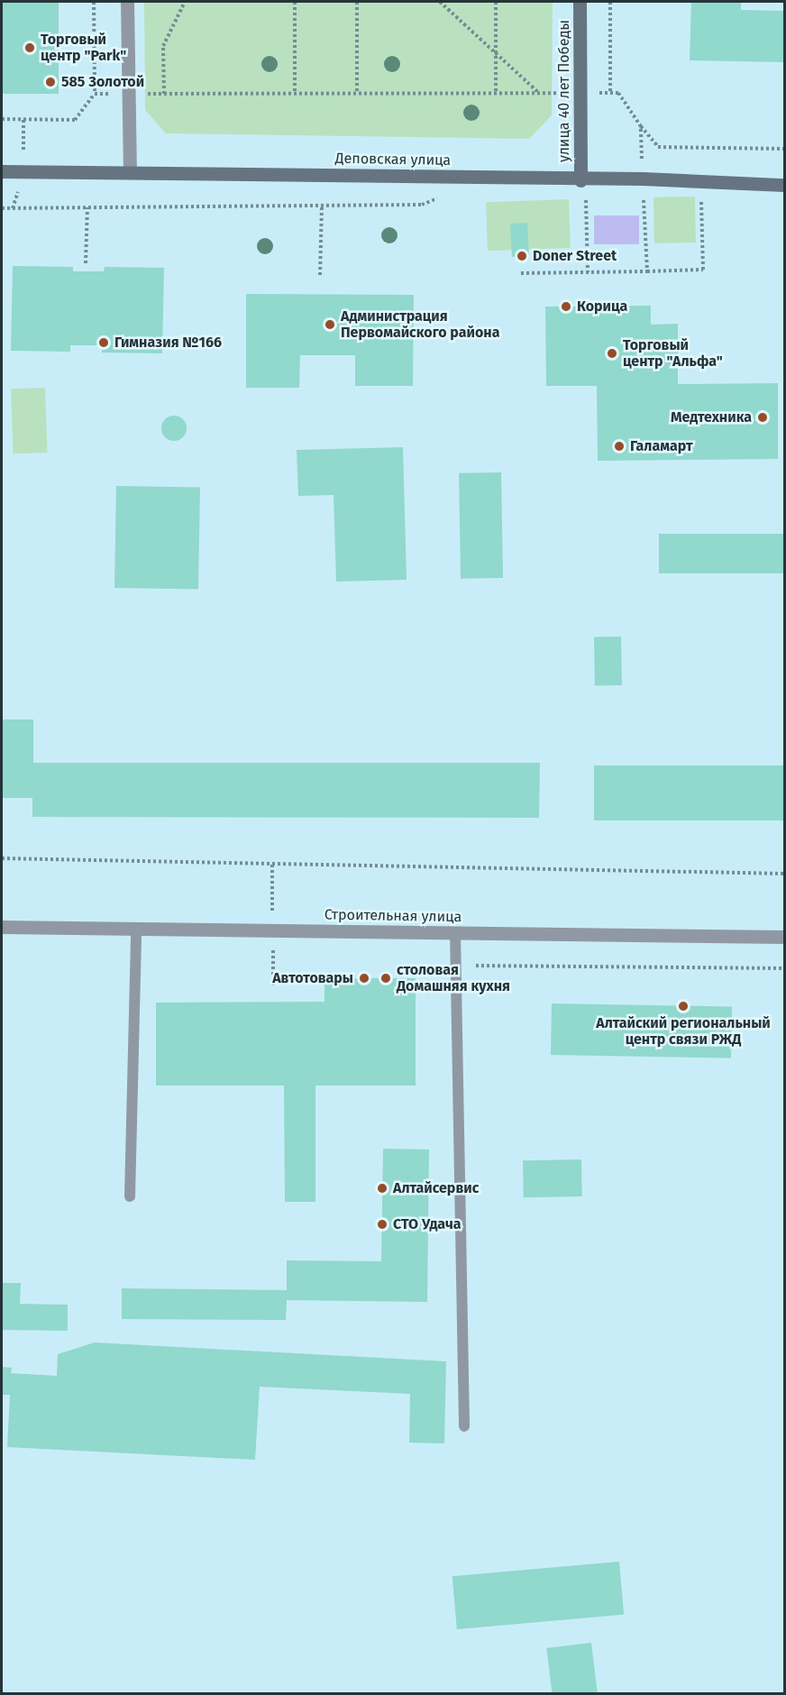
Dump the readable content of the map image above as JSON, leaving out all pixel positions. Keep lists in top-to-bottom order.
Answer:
{
  "streets": {
    "street": ["улица 40 лет Победы", "Деповская улица", "Строительная улица"]
  },
  "crossings": [
    ["улица 40 лет Победы", "Деповская улица"]
  ],
  "places": [
    "Торговый центр \"Park\"",
    "585 Золотой",
    "Doner Street",
    "Корица",
    "Администрация Первомайского района",
    "Гимназия №166",
    "Торговый центр \"Альфа\"",
    "Медтехника",
    "Галамарт",
    "Автотовары",
    "столовая Домашняя кухня",
    "Алтайский региональный центр связи РЖД",
    "Алтайсервис",
    "СТО Удача"
  ]
}
